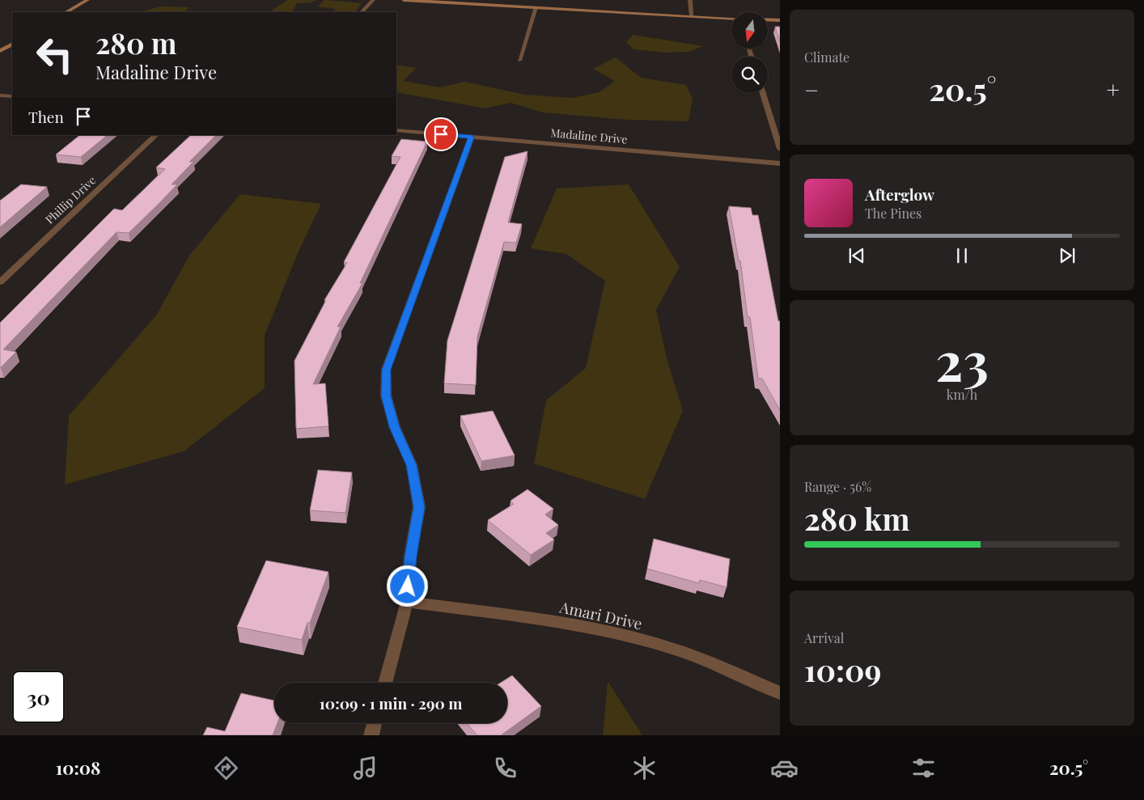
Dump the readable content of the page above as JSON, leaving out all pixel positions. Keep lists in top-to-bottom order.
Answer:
{
  "streets": {
    "street": ["Madaline Drive", "Phillip Drive", "Amari Drive"]
  },
  "north": "bottom",
  "page": {
    "tile": [
      "Climate",
      ["23", "km/h"],
      ["Range · 56%", "280 km"],
      ["Arrival", "10:09"]
    ],
    "turn": ["280 m", "Madaline Drive"],
    "heat": ["−", "20.5°", "+"],
    "then": "Then",
    "song": ["Afterglow", "The Pines"],
    "limit": "30",
    "trip": "10:09 · 1 min · 290 m",
    "tabs": ["10:08", "20.5°"]
  }
}
